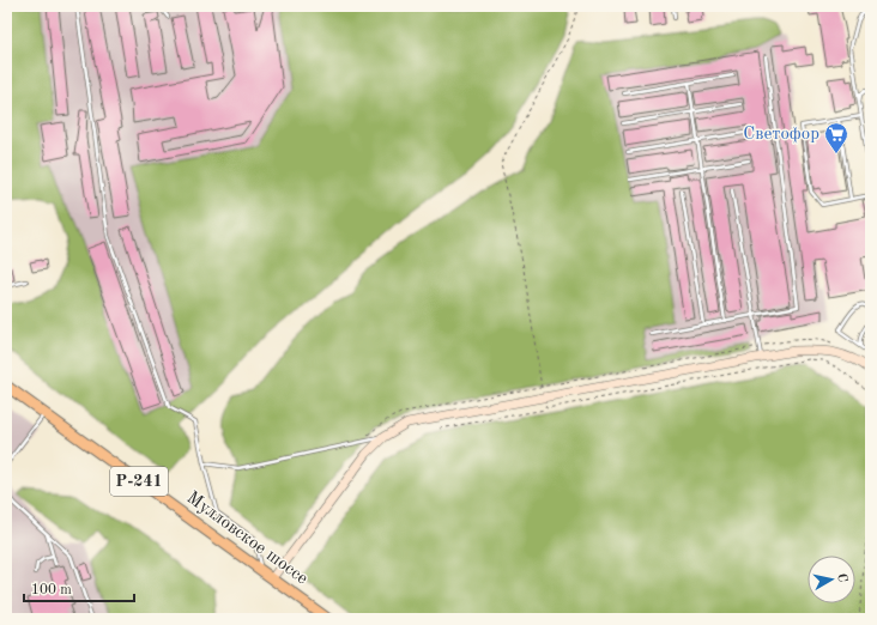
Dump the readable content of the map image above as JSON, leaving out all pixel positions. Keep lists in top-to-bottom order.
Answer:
{
  "streets": {
    "highway": ["Р-241", "Мулловское шоссе"]
  },
  "places": {
    "supermarket": ["Светофор"]
  },
  "scale_bar": "100 m",
  "north": "right"
}
